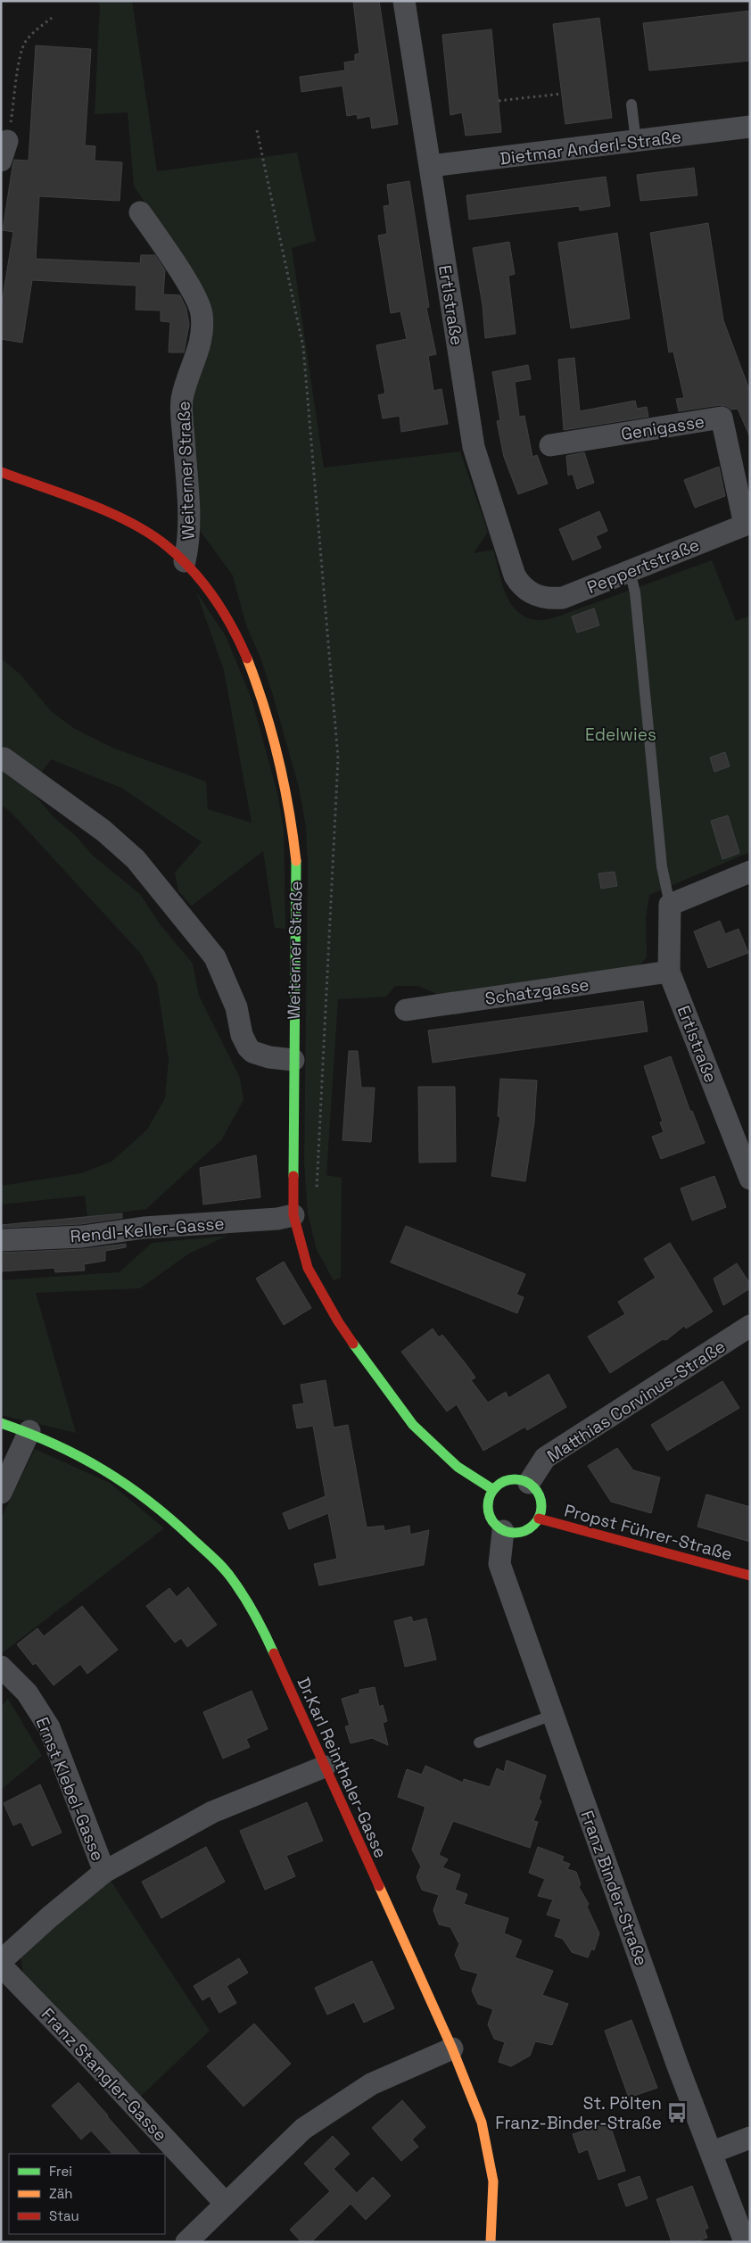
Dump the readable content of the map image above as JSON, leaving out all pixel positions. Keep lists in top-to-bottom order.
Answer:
{
  "streets": {
    "street": [
      "Dietmar Anderl-Straße",
      "Ertlstraße",
      "Genigasse",
      "Weiterner Straße",
      "Peppertstraße",
      "Schatzgasse",
      "Rendl-Keller-Gasse",
      "Matthias Corvinus-Straße",
      "Propst Führer-Straße",
      "Dr.Karl Reinthaler-Gasse",
      "Ernst Klebel-Gasse",
      "Franz Binder-Straße",
      "Franz Stangler-Gasse"
    ]
  },
  "crossings": [
    ["Dietmar Anderl-Straße", "Ertlstraße"],
    ["Ertlstraße", "Peppertstraße"],
    ["Ertlstraße", "Schatzgasse"],
    ["Genigasse", "Peppertstraße"],
    ["Weiterner Straße", "Rendl-Keller-Gasse"],
    ["Weiterner Straße", "Matthias Corvinus-Straße"],
    ["Weiterner Straße", "Propst Führer-Straße"],
    ["Weiterner Straße", "Franz Binder-Straße"],
    ["Matthias Corvinus-Straße", "Propst Führer-Straße"],
    ["Matthias Corvinus-Straße", "Franz Binder-Straße"],
    ["Propst Führer-Straße", "Franz Binder-Straße"]
  ],
  "parks": ["Edelwies"],
  "places": {
    "bus stop": ["St. Pölten Franz-Binder-Straße"]
  },
  "legend": ["Frei", "Zäh", "Stau"]
}
